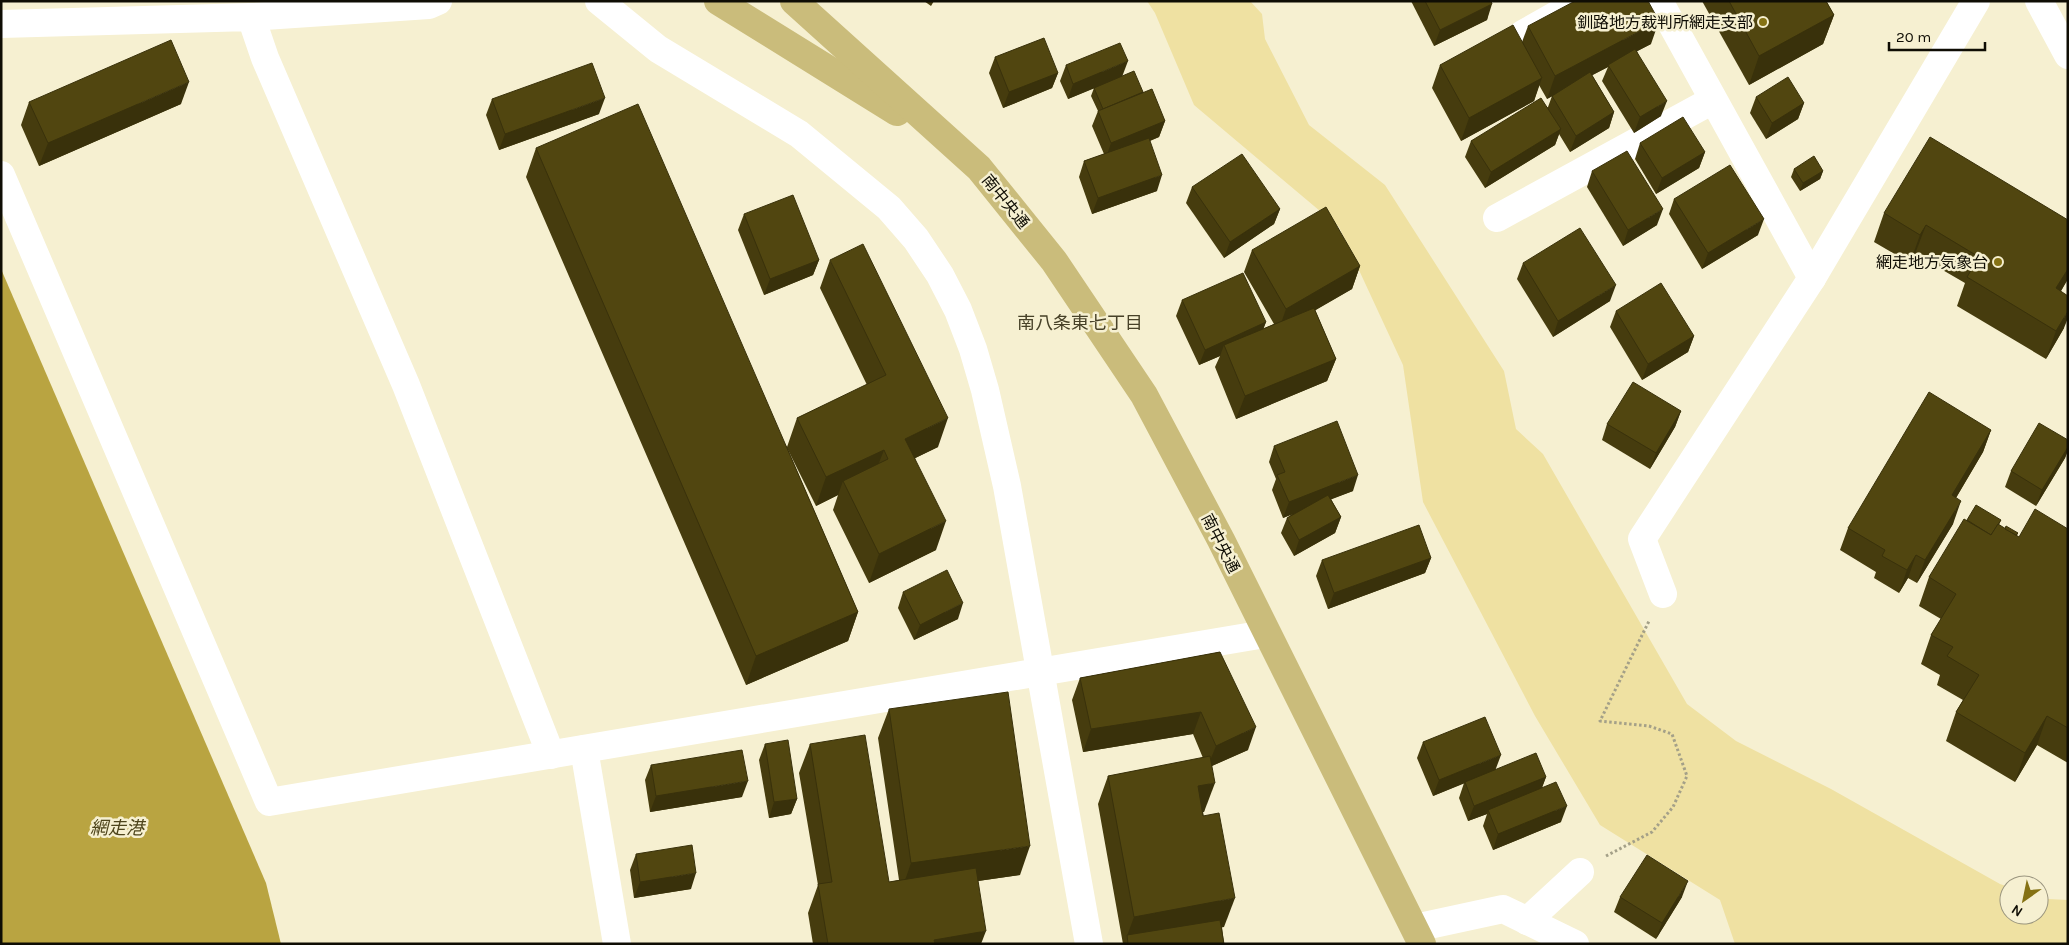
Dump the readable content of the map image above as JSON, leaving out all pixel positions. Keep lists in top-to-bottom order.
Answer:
{
  "streets": {
    "highway": ["南中央通"]
  },
  "districts": ["南八条東七丁目"],
  "water": ["網走港"],
  "places": ["釧路地方裁判所網走支部", "網走地方気象台"],
  "scale_bar": "20 m",
  "north": "bottom left"
}
